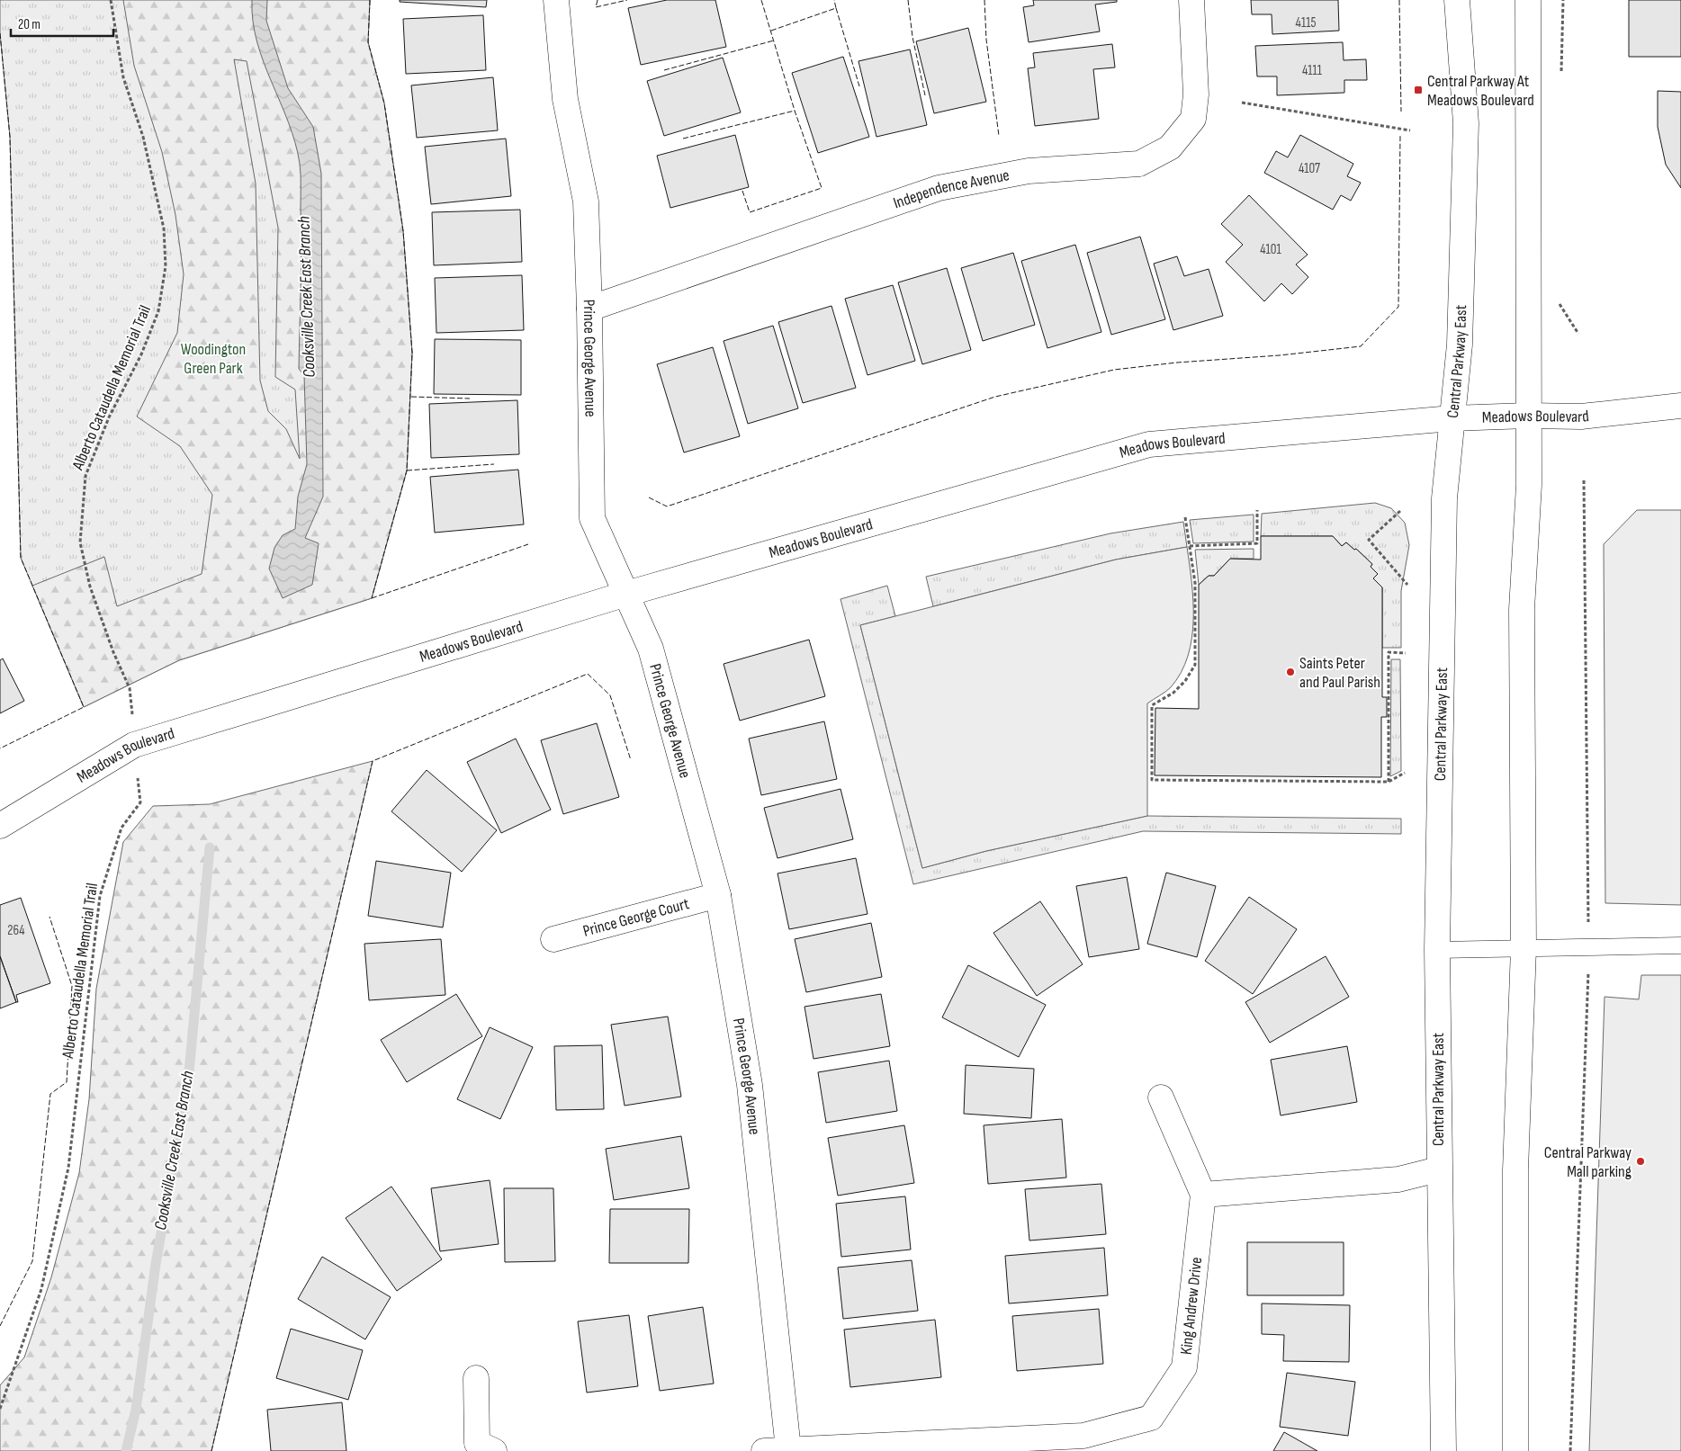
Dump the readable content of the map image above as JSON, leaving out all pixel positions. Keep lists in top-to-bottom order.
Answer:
{
  "streets": {
    "street": [
      "Independence Avenue",
      "Prince George Avenue",
      "Central Parkway East",
      "Meadows Boulevard",
      "Prince George Court",
      "King Andrew Drive"
    ],
    "path": ["Alberto Cataudella Memorial Trail"]
  },
  "crossings": [
    ["Independence Avenue", "Prince George Avenue"],
    ["Prince George Avenue", "Meadows Boulevard"],
    ["Prince George Avenue", "Prince George Court"],
    ["Prince George Avenue", "King Andrew Drive"],
    ["Central Parkway East", "Meadows Boulevard"],
    ["Alberto Cataudella Memorial Trail", "Meadows Boulevard"]
  ],
  "water": ["Cooksville Creek East Branch"],
  "parks": ["Woodington Green Park"],
  "places": {
    "transit": ["Central Parkway At Meadows Boulevard"],
    "other": ["Saints Peter and Paul Parish", "Central Parkway Mall parking"]
  },
  "house_numbers": [
    "4115",
    "4111",
    "4107",
    "4101",
    "264"
  ],
  "scale_bar": "20 m"
}
